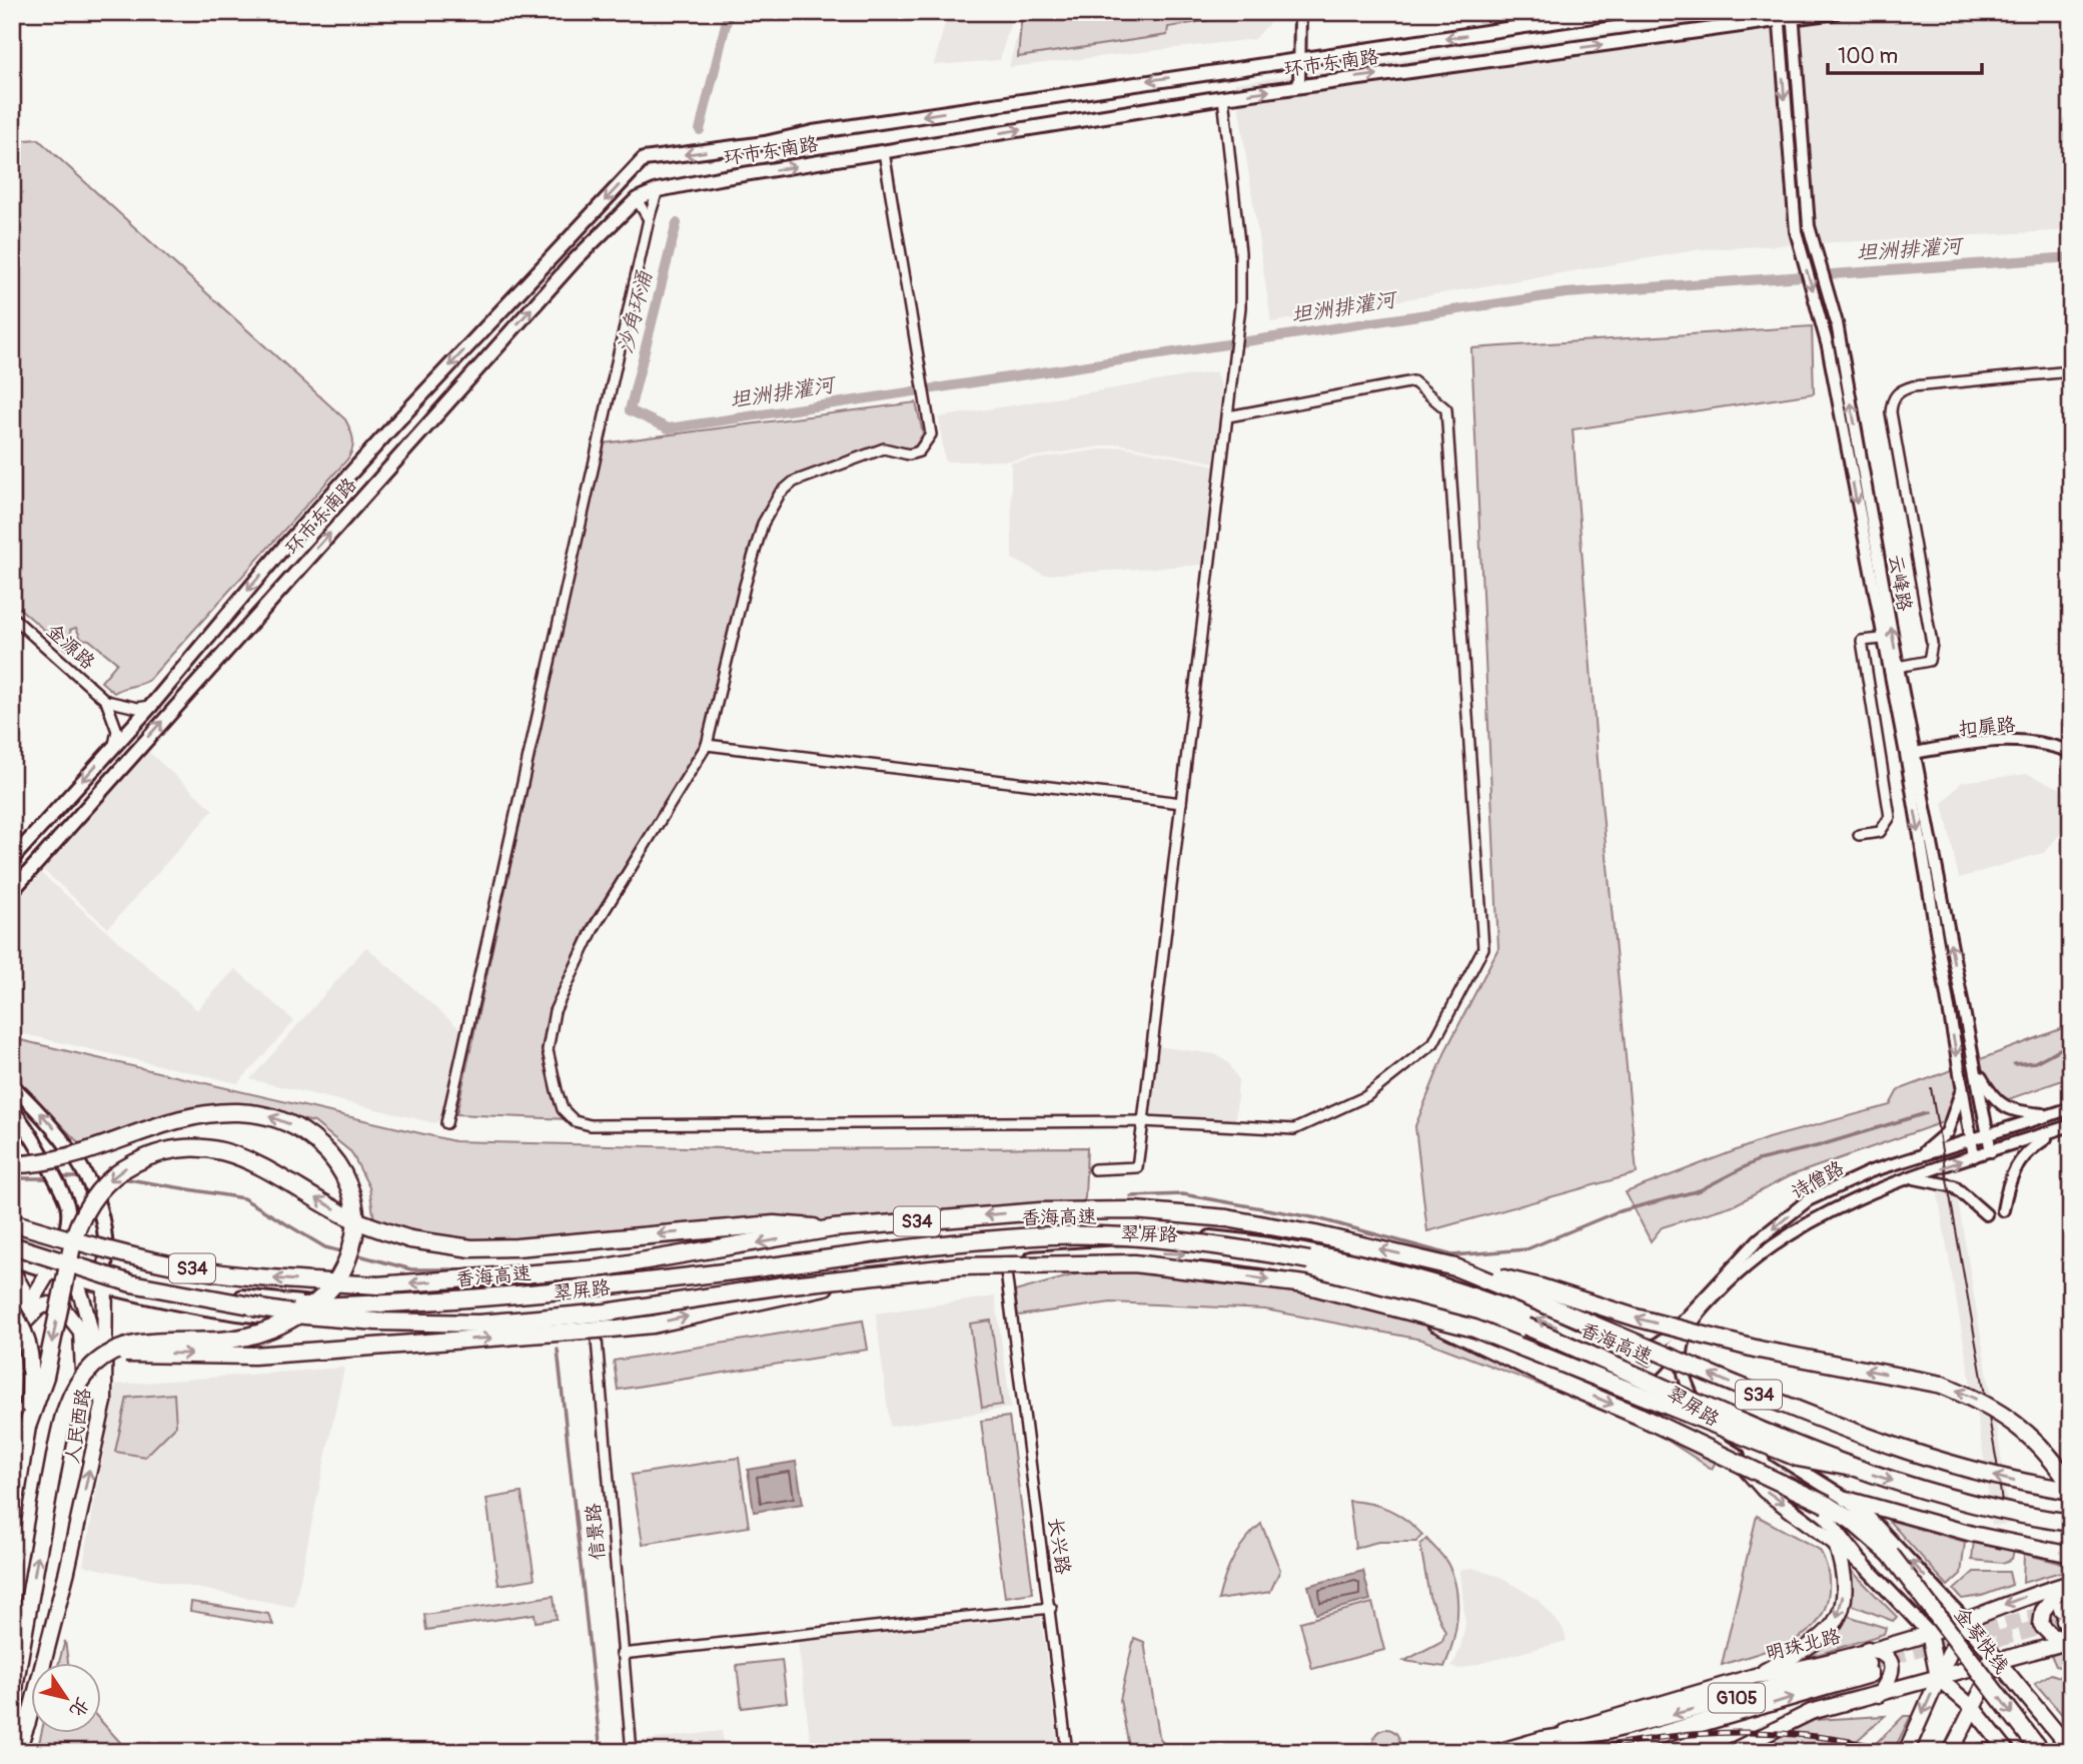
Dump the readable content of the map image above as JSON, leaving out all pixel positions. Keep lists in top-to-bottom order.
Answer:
{
  "streets": {
    "highway": [
      "香海高速",
      "S34",
      "金琴快线",
      "明珠北路",
      "G105"
    ],
    "main road": ["环市东南路", "翠屏路", "人民西路"],
    "street": [
      "云峰路",
      "金源路",
      "扣扉路",
      "诗僧路",
      "信景路",
      "长兴路"
    ]
  },
  "crossings": [
    ["环市东南路", "云峰路"],
    ["云峰路", "扣扉路"],
    ["云峰路", "诗僧路"],
    ["诗僧路", "翠屏路"],
    ["翠屏路", "人民西路"],
    ["翠屏路", "信景路"],
    ["翠屏路", "长兴路"],
    ["翠屏路", "明珠北路"]
  ],
  "one_way": ["人民西路"],
  "water": ["坦洲排灌河", "沙角环涌"],
  "scale_bar": "100 m",
  "north": "bottom right"
}
